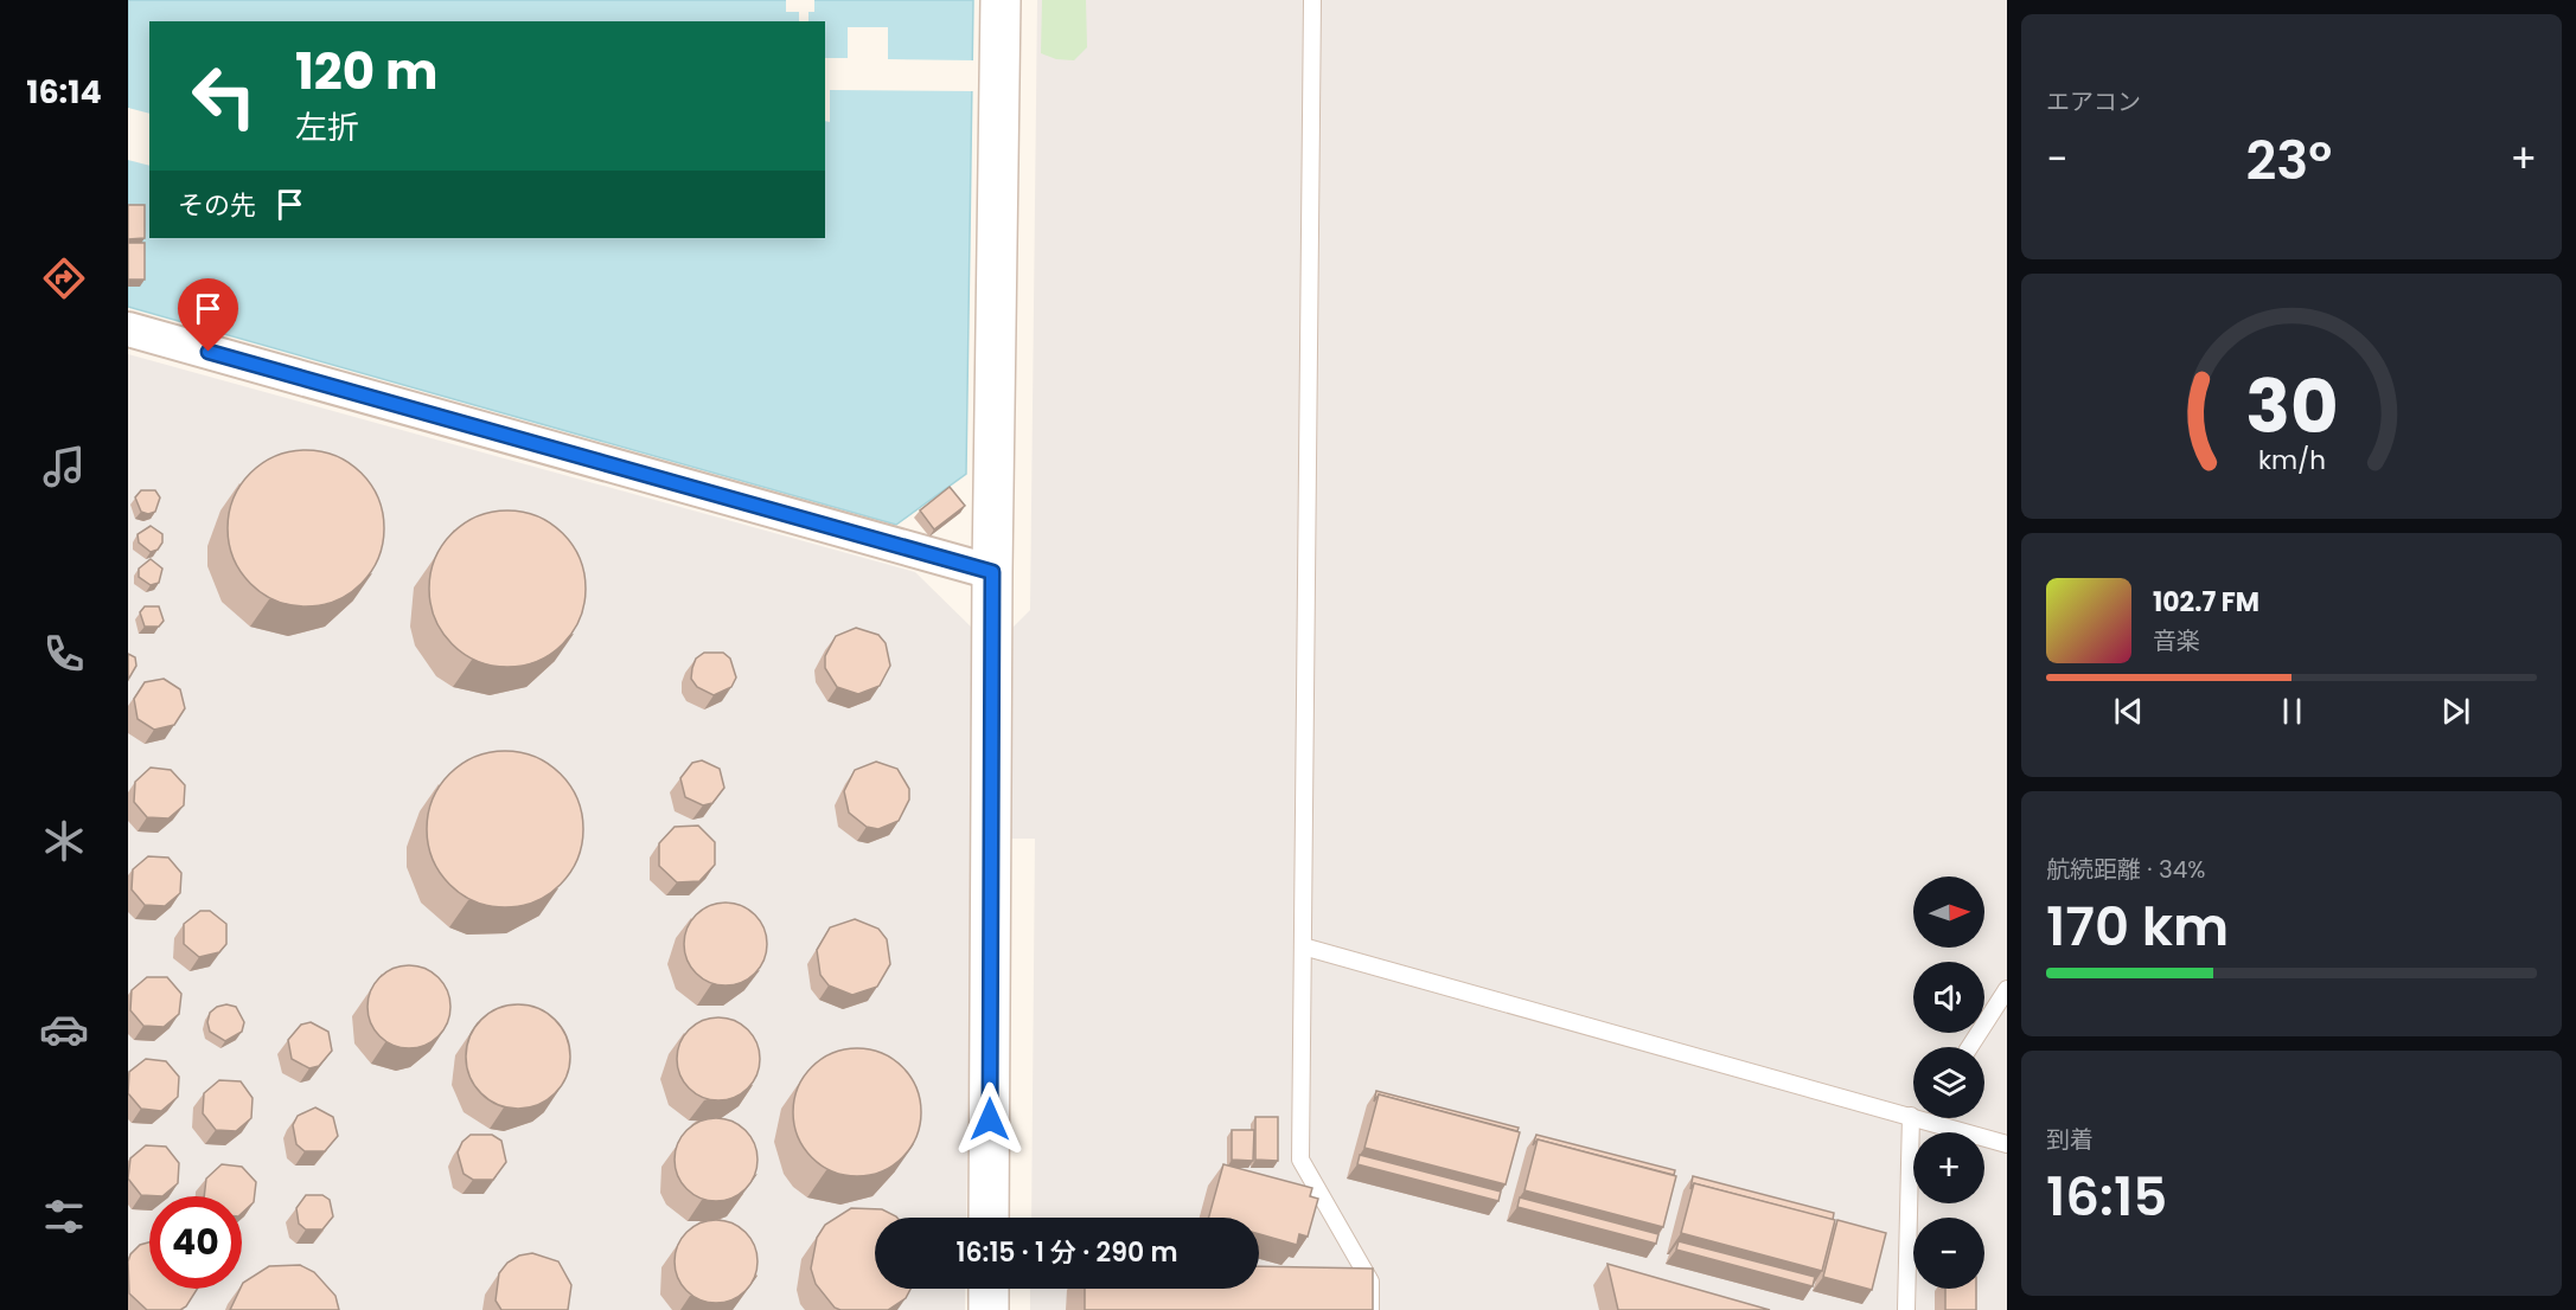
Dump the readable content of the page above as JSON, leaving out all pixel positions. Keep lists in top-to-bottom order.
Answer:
{
  "north": "right",
  "page": {
    "tabs": "16:14",
    "tile": [
      "エアコン",
      ["航続距離 · 34%", "170 km"],
      ["到着", "16:15"]
    ],
    "turn": ["120 m", "左折"],
    "heat": ["−", "23°", "+"],
    "then": "その先",
    "song": ["102.7 FM", "音楽"],
    "map_buttons": ["+", "−"],
    "limit": "40",
    "trip": "16:15 · 1 分 · 290 m",
    "gauge": ["30", "km/h"]
  }
}
